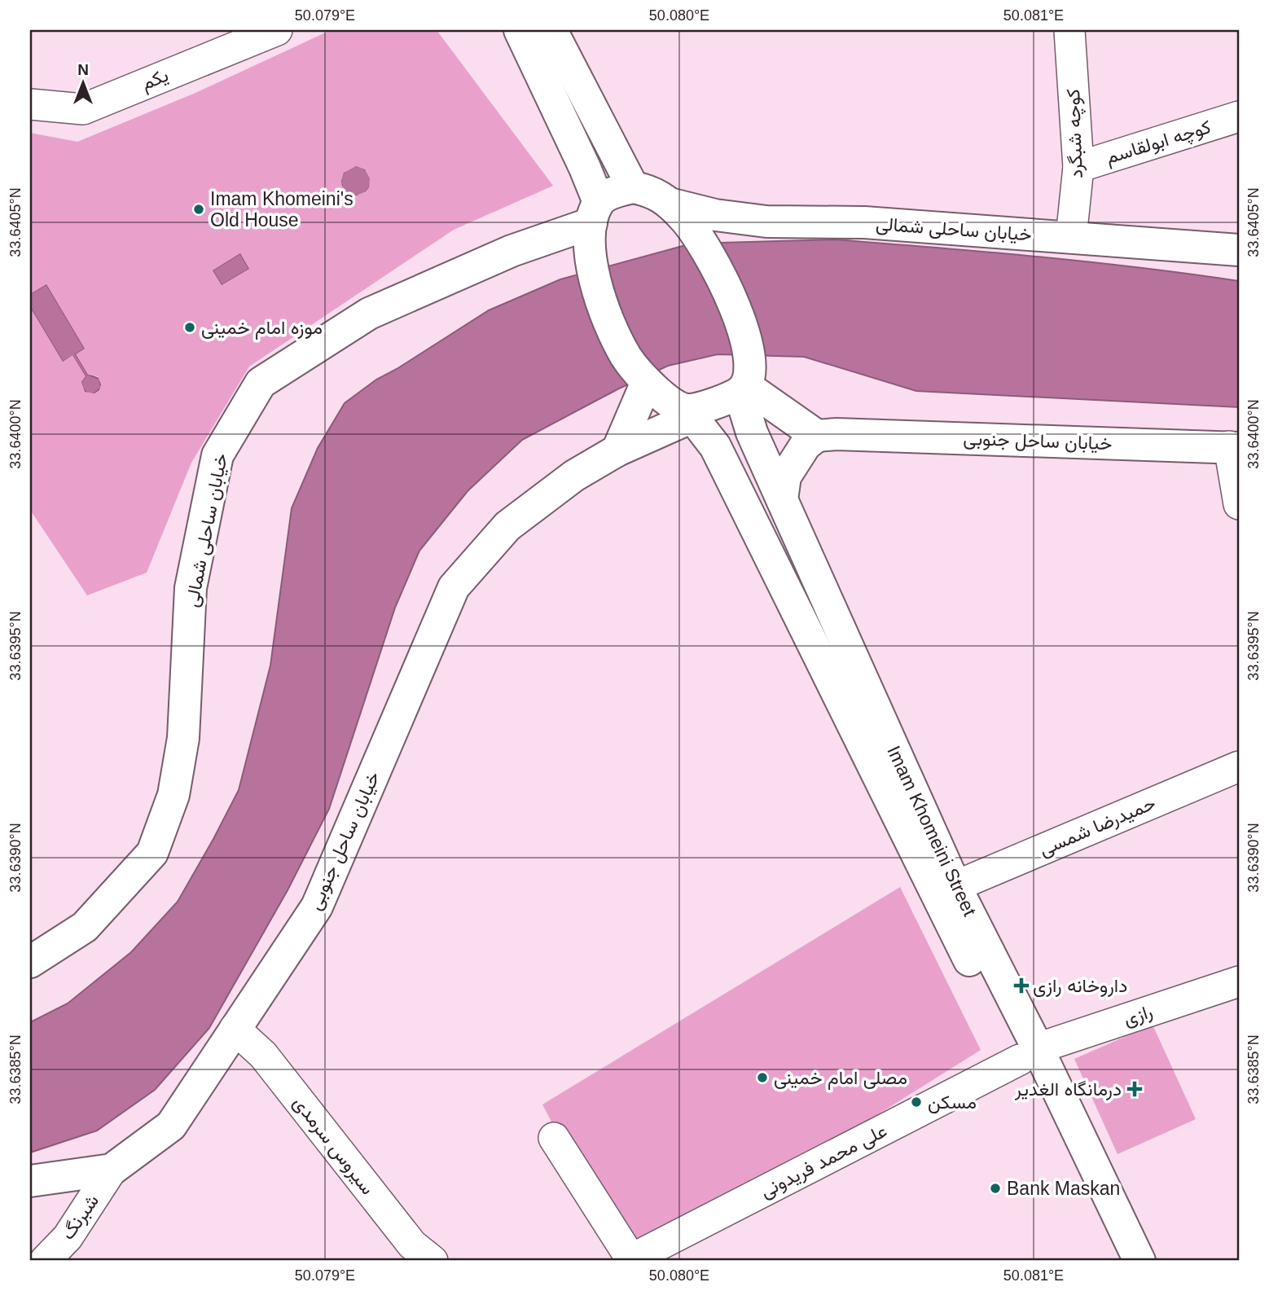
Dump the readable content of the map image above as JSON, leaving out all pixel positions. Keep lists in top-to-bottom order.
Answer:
{
  "streets": {
    "main road": ["خیابان ساحلی شمالی", "خیابان ساحل جنوبی", "Imam Khomeini Street"],
    "street": [
      "یکم",
      "کوچه شبگرد",
      "کوچه ابولقاسم",
      "حمیدرضا شمسی",
      "رازی",
      "سیروس سرمدی",
      "علی محمد فریدونی",
      "شبرنگ"
    ]
  },
  "crossings": [
    ["کوچه شبگرد", "کوچه ابولقاسم"],
    ["کوچه شبگرد", "خیابان ساحلی شمالی"],
    ["خیابان ساحلی شمالی", "Imam Khomeini Street"],
    ["خیابان ساحل جنوبی", "Imam Khomeini Street"],
    ["خیابان ساحل جنوبی", "سیروس سرمدی"],
    ["خیابان ساحل جنوبی", "شبرنگ"],
    ["حمیدرضا شمسی", "Imam Khomeini Street"],
    ["Imam Khomeini Street", "رازی"],
    ["Imam Khomeini Street", "علی محمد فریدونی"],
    ["رازی", "علی محمد فریدونی"]
  ],
  "places": {
    "other": [
      "Imam Khomeini's Old House",
      "موزه امام خمینی",
      "مصلی امام خمینی",
      "مسکن",
      "Bank Maskan"
    ],
    "health": ["داروخانه رازی", "درمانگاه الغدیر"]
  },
  "north": "top",
  "coordinates": [
    "50.079°E",
    "50.080°E",
    "50.081°E",
    "33.6405°N",
    "33.6400°N",
    "33.6395°N",
    "33.6390°N",
    "33.6385°N"
  ]
}
